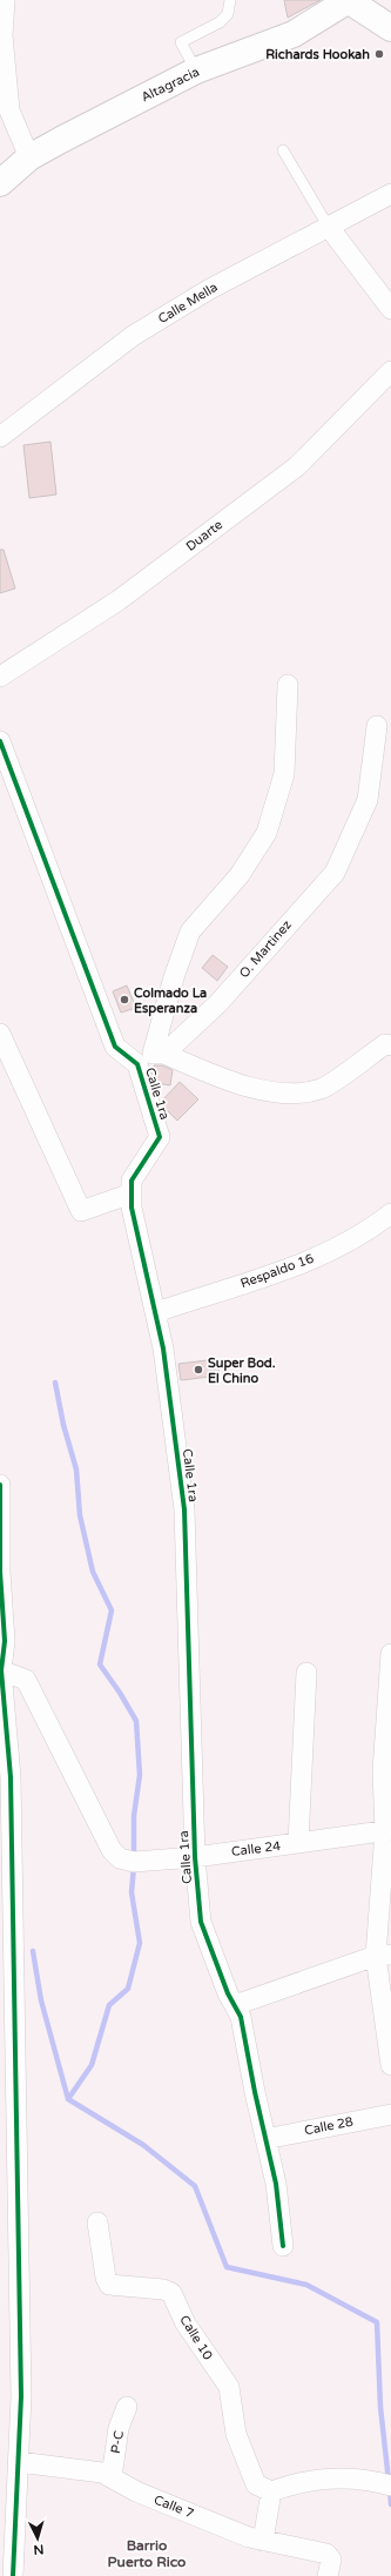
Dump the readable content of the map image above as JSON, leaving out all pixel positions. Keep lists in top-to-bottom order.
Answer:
{
  "streets": {
    "street": [
      "Altagracia",
      "Calle Mella",
      "Duarte",
      "O. Martinez",
      "Calle 1ra",
      "Respaldo 16",
      "Calle 24",
      "Calle 28",
      "Calle 10",
      "P-C",
      "Calle 7"
    ]
  },
  "crossings": [
    ["O. Martinez", "Calle 1ra"],
    ["Calle 1ra", "Respaldo 16"],
    ["Calle 1ra", "Calle 24"],
    ["Calle 1ra", "Calle 28"],
    ["P-C", "Calle 7"]
  ],
  "districts": ["Barrio Puerto Rico"],
  "places": ["Richards Hookah", "Colmado La Esperanza", "Super Bod. El Chino"],
  "north": "bottom"
}
